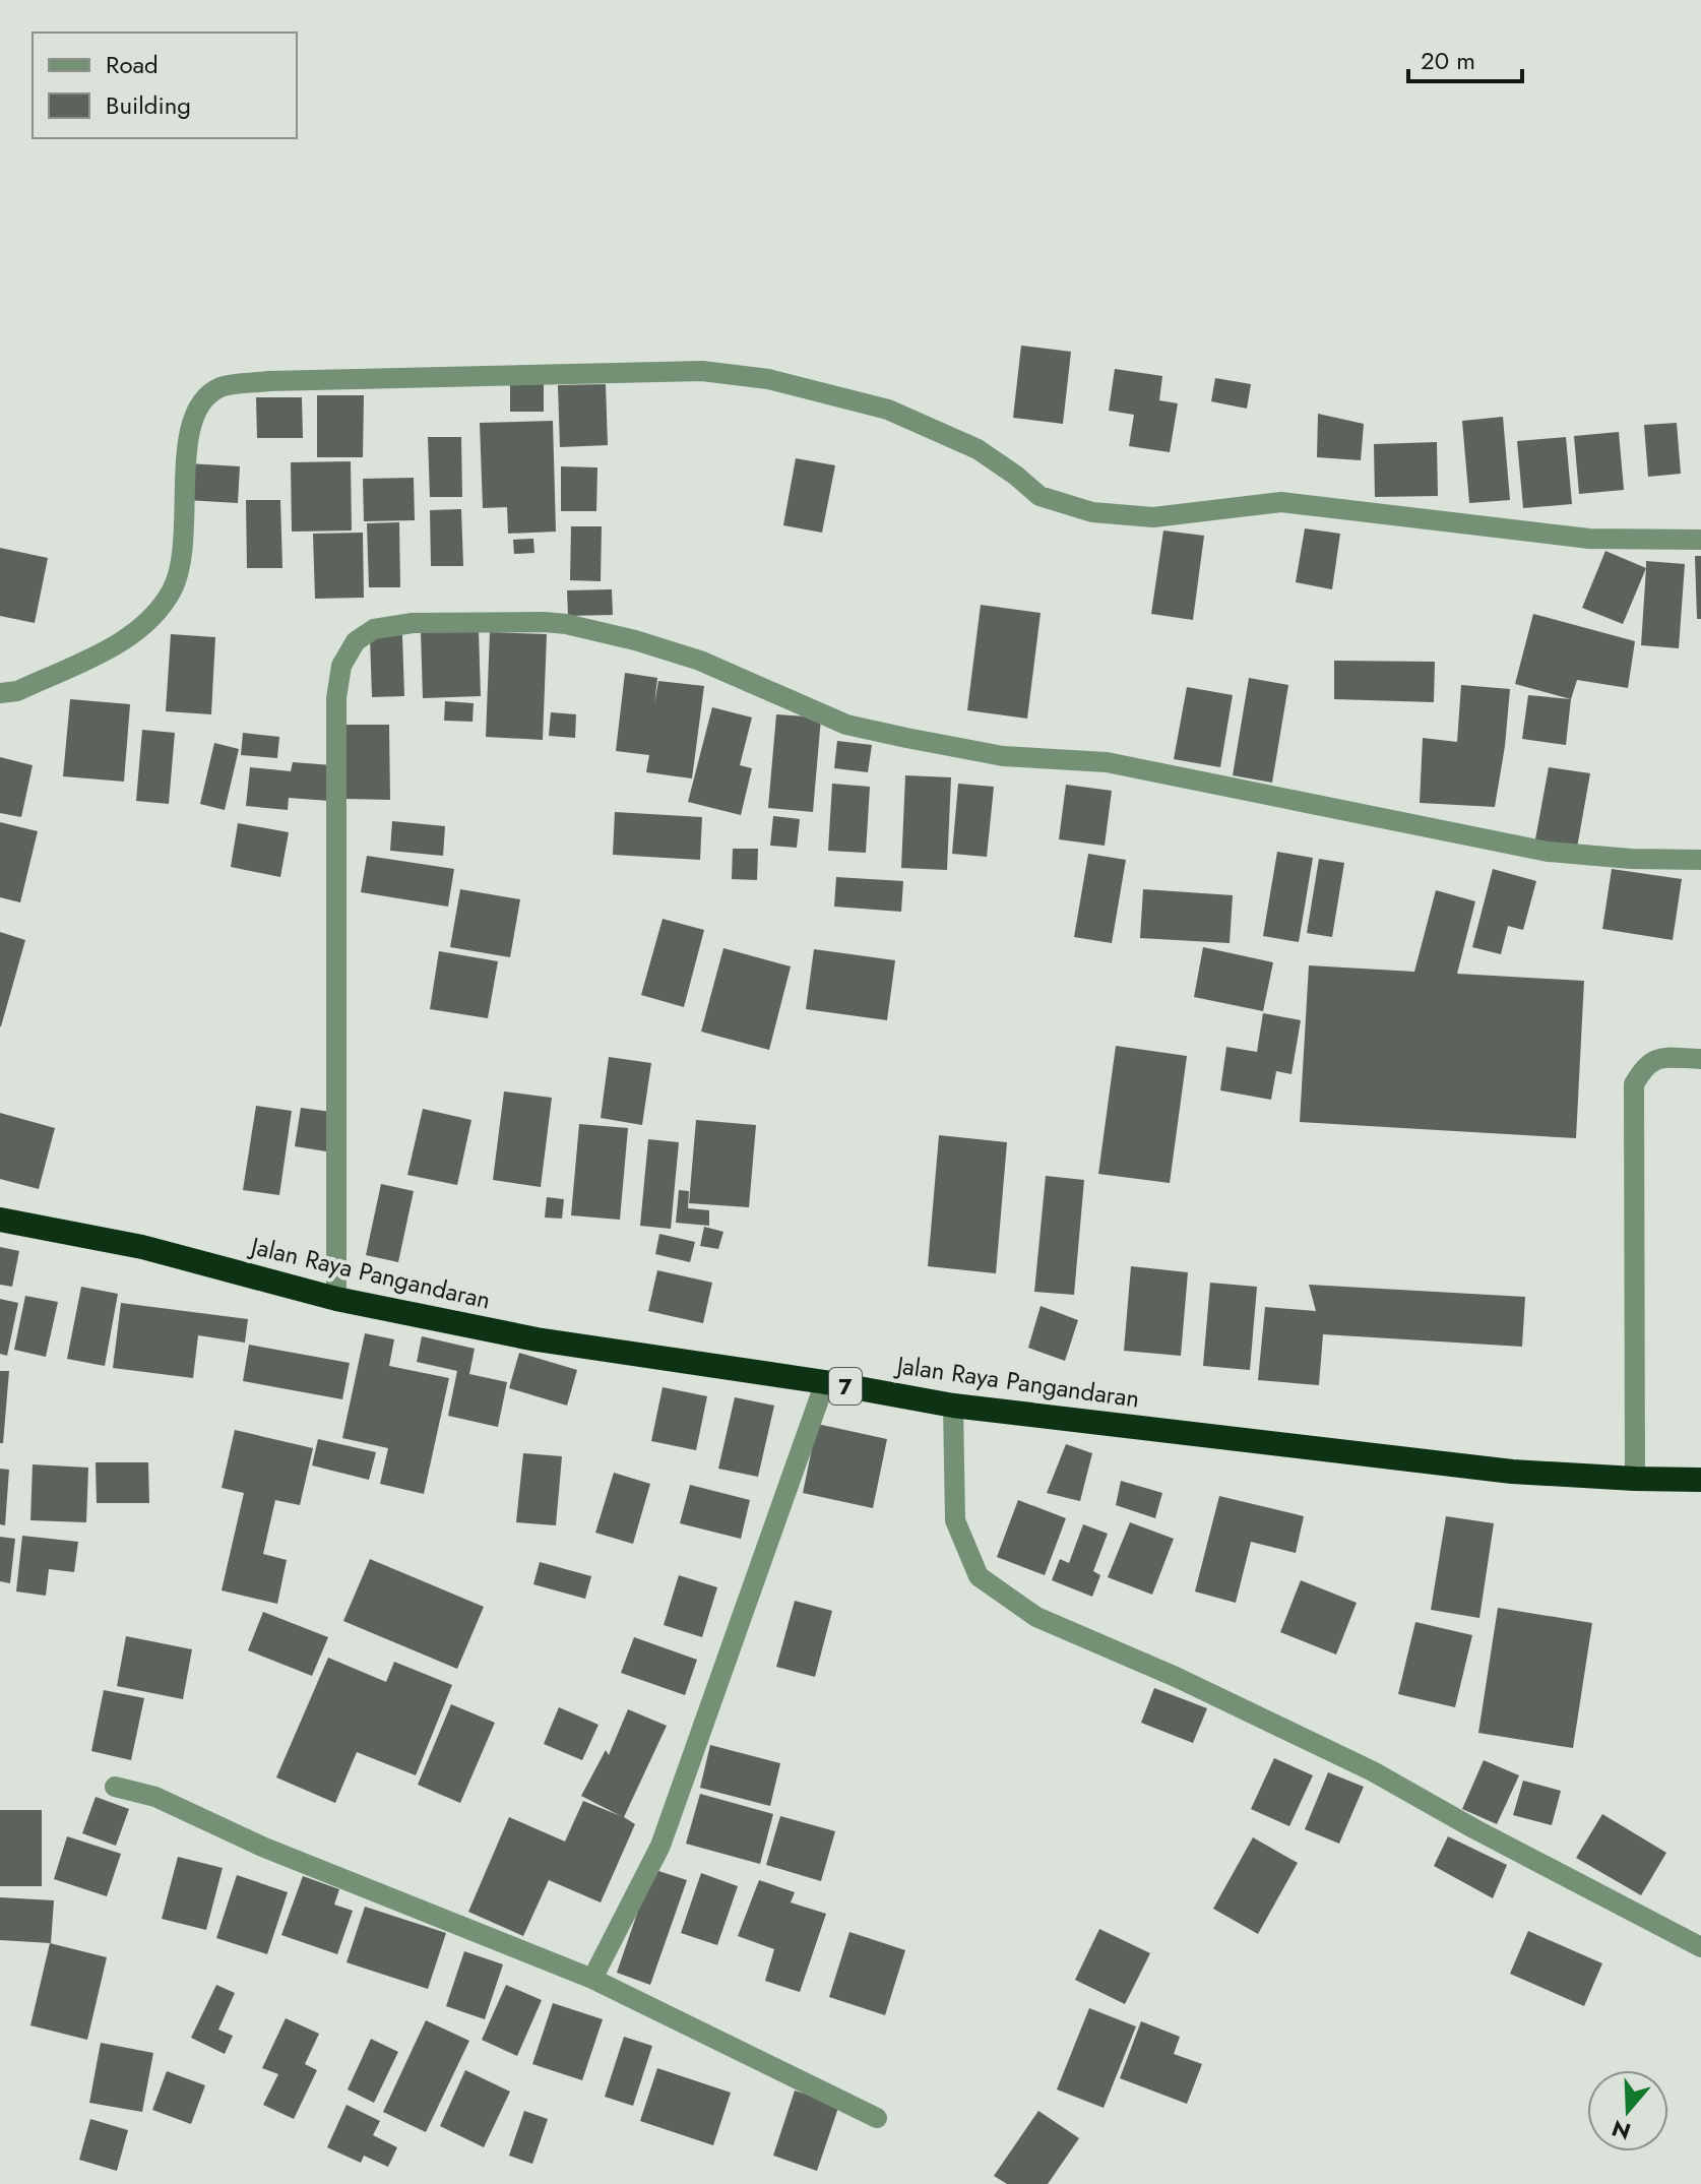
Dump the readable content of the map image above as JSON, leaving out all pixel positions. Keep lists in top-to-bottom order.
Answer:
{
  "streets": {
    "highway": ["Jalan Raya Pangandaran", "7"]
  },
  "legend": ["Road", "Building"],
  "scale_bar": "20 m",
  "north": "bottom"
}
